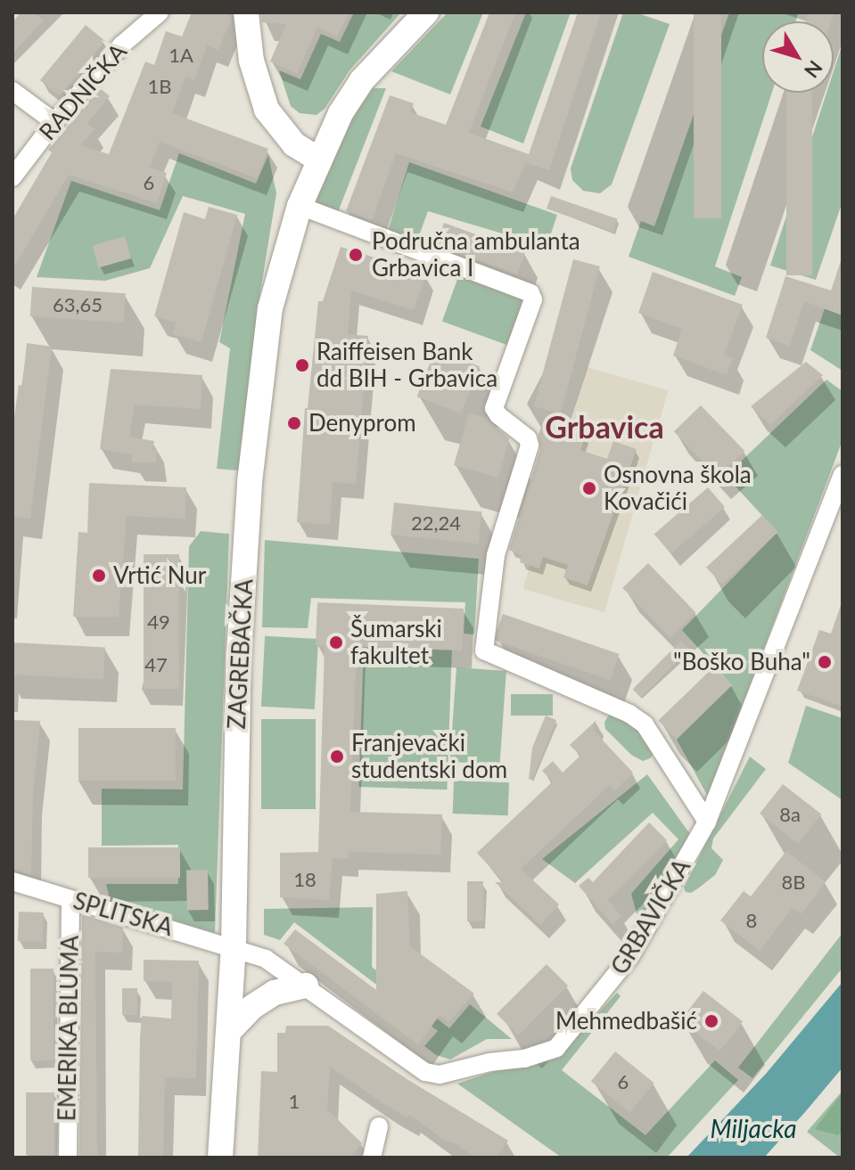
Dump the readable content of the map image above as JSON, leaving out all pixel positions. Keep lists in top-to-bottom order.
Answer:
{
  "streets": {
    "main road": ["ZAGREBAČKA"],
    "street": [
      "RADNIČKA",
      "SPLITSKA",
      "GRBAVIČKA",
      "EMERIKA BLUMA"
    ]
  },
  "crossings": [
    ["ZAGREBAČKA", "SPLITSKA"],
    ["ZAGREBAČKA", "GRBAVIČKA"],
    ["SPLITSKA", "GRBAVIČKA"],
    ["SPLITSKA", "EMERIKA BLUMA"]
  ],
  "districts": ["Grbavica"],
  "water": ["Miljacka"],
  "places": [
    "Područna ambulanta Grbavica I",
    "Raiffeisen Bank dd BIH - Grbavica",
    "Denyprom",
    "Osnovna škola Kovačići",
    "Vrtić Nur",
    "Šumarski fakultet",
    "\"Boško Buha\"",
    "Franjevački studentski dom",
    "Mehmedbašić"
  ],
  "house_numbers": [
    "1A",
    "1B",
    "6",
    "63,65",
    "22,24",
    "49",
    "47",
    "8a",
    "18",
    "8B",
    "8",
    "6",
    "1"
  ],
  "north": "bottom right"
}
